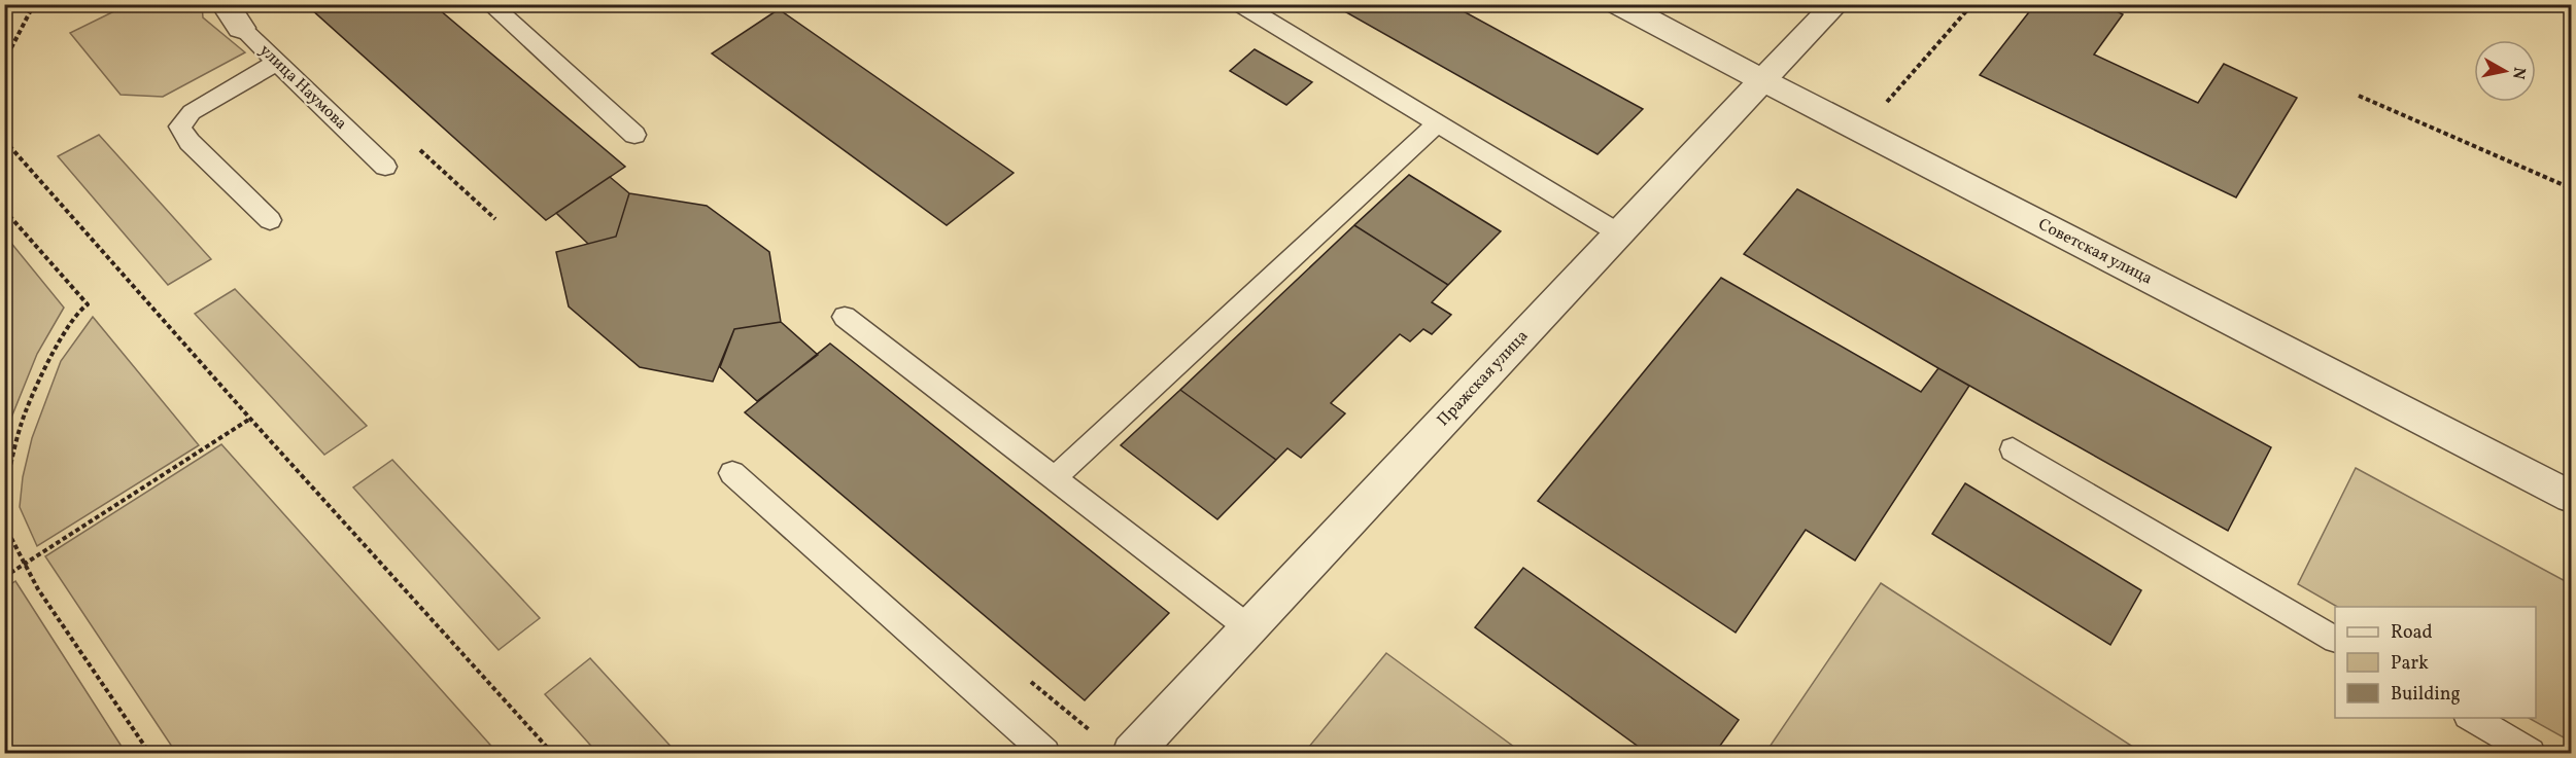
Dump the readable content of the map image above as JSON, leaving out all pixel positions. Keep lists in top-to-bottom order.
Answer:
{
  "streets": {
    "street": ["Советская улица", "Пражская улица"],
    "lane": ["улица Наумова"]
  },
  "crossings": [
    ["Советская улица", "Пражская улица"]
  ],
  "legend": ["Road", "Park", "Building"],
  "north": "right"
}
